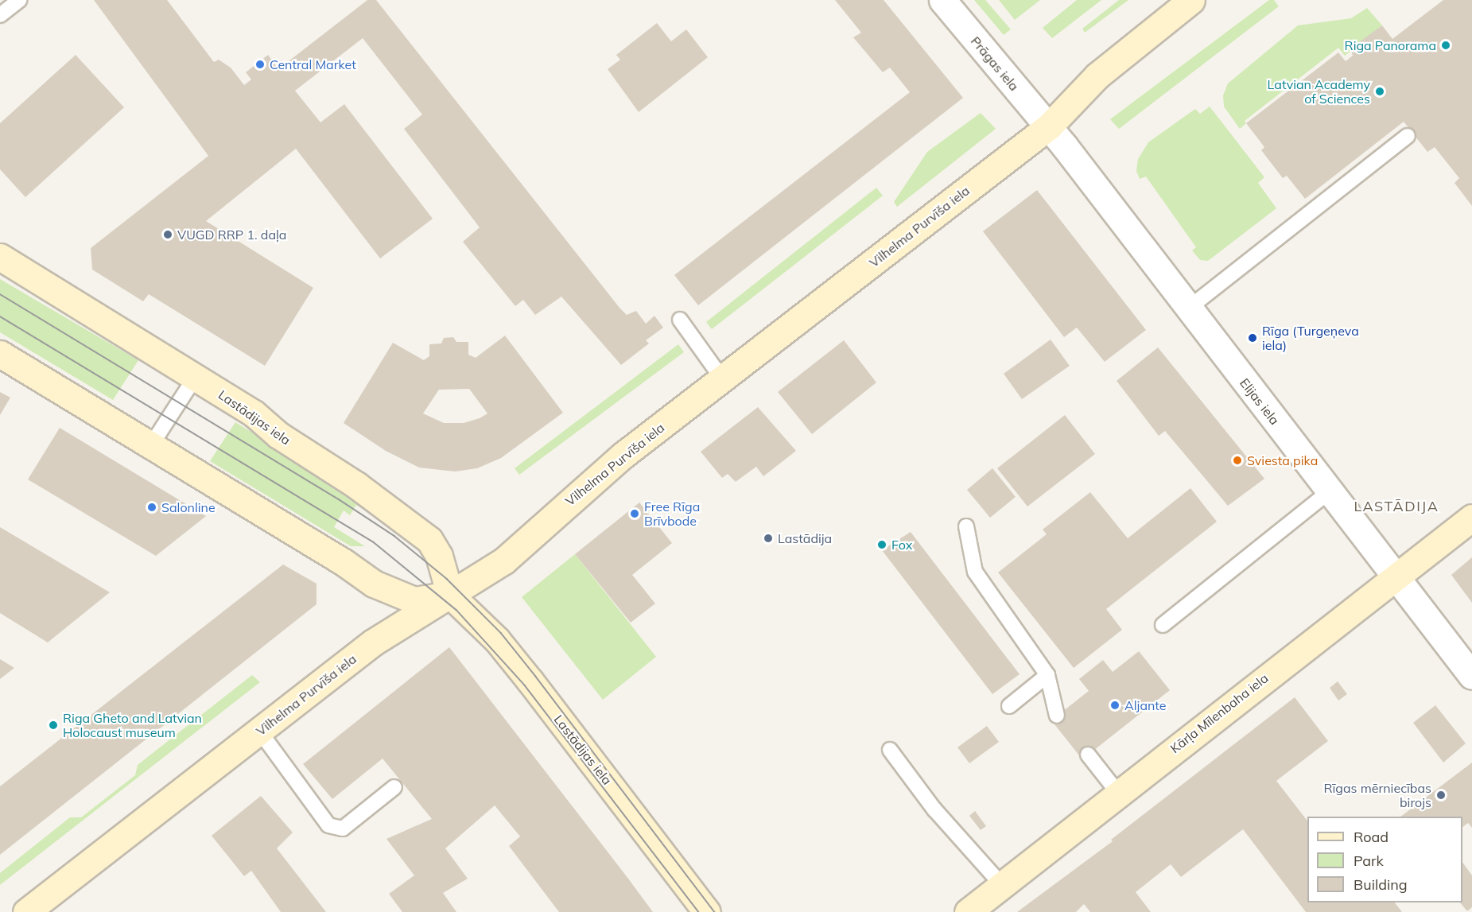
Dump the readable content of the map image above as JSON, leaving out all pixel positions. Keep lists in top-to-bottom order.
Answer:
{
  "streets": {
    "street": [
      "Prāgas iela",
      "Vilhelma Purvīša iela",
      "Elijas iela",
      "Lastādijas iela",
      "Kārļa Mīlenbaha iela"
    ]
  },
  "crossings": [
    ["Prāgas iela", "Vilhelma Purvīša iela"],
    ["Prāgas iela", "Elijas iela"],
    ["Vilhelma Purvīša iela", "Elijas iela"],
    ["Vilhelma Purvīša iela", "Lastādijas iela"],
    ["Elijas iela", "Kārļa Mīlenbaha iela"]
  ],
  "districts": ["LASTĀDIJA"],
  "places": [
    "Riga Panorama",
    "Central Market",
    "Latvian Academy of Sciences",
    "VUGD RRP 1. daļa",
    "Rīga (Turgeņeva iela)",
    "Sviesta pika",
    "Salonline",
    "Free Rīga Brīvbode",
    "Lastādija",
    "Fox",
    "Aljante",
    "Riga Gheto and Latvian Holocaust museum",
    "Rīgas mērniecības birojs"
  ],
  "legend": ["Road", "Park", "Building"]
}
